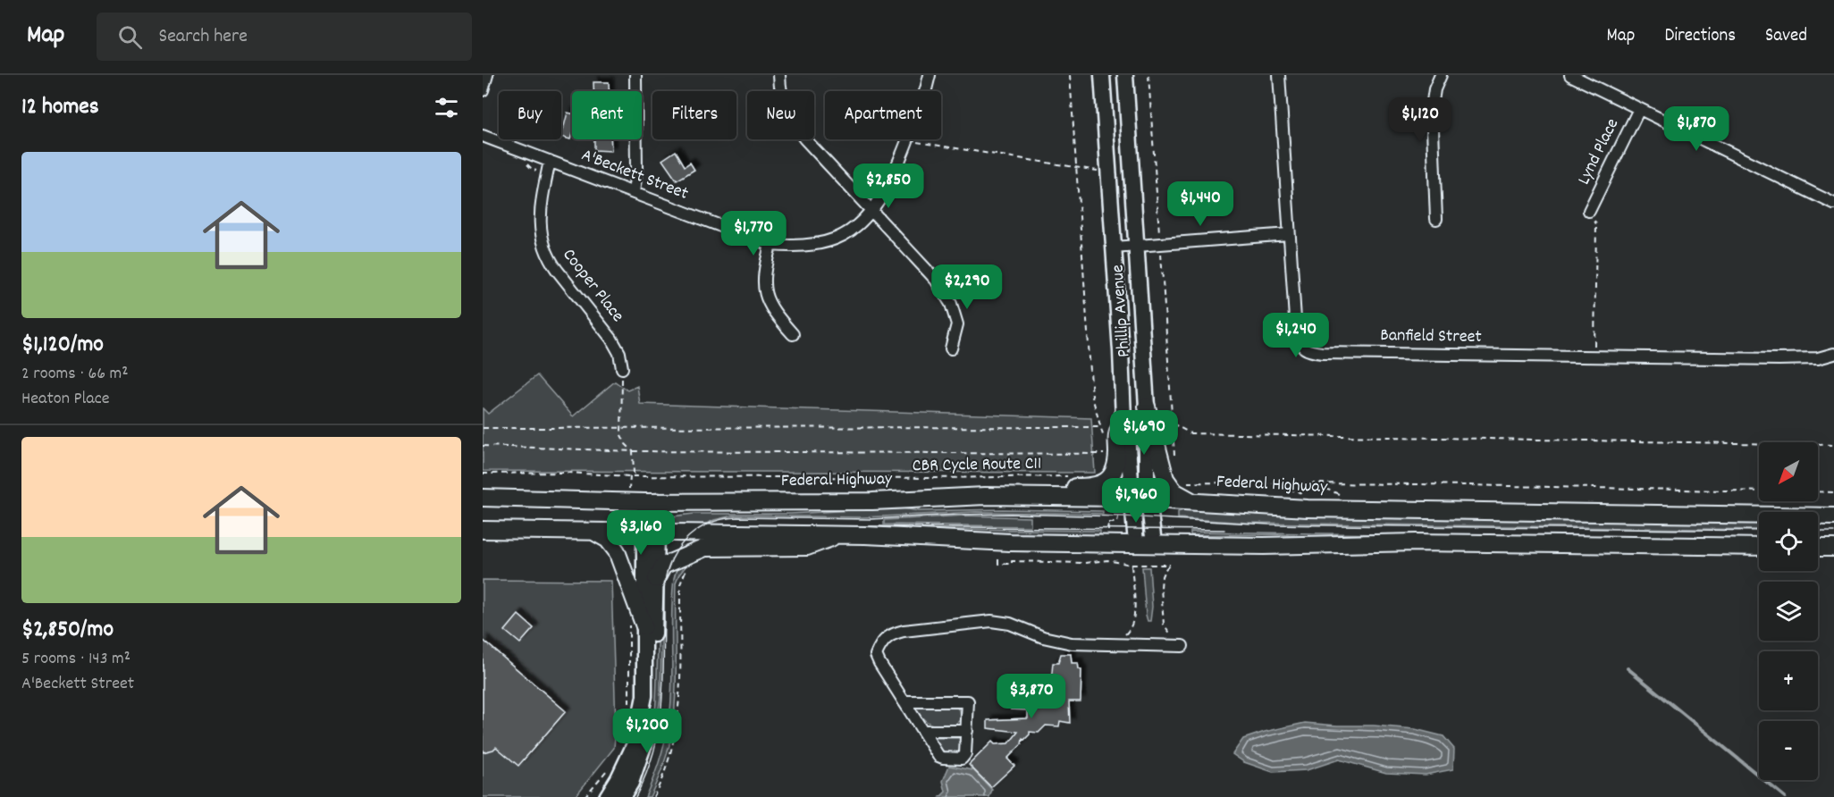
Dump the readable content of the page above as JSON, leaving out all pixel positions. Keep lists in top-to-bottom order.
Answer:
{
  "streets": {
    "highway": ["Federal Highway"],
    "main road": ["Phillip Avenue"],
    "street": [
      "Lynd Place",
      "A'Beckett Street",
      "Cooper Place",
      "Banfield Street"
    ],
    "path": ["CBR Cycle Route C11"]
  },
  "crossings": [
    ["A'Beckett Street", "Cooper Place"],
    ["Phillip Avenue", "Federal Highway"]
  ],
  "north": "bottom left",
  "page": {
    "header": "Map",
    "search": "Search here",
    "nav": ["Map", "Directions", "Saved"],
    "heading": "12 homes",
    "chip": [
      "Buy",
      "Rent",
      "Filters",
      "New",
      "Apartment"
    ],
    "price": [
      "$1,120",
      "$1,870",
      "$2,850",
      "$1,440",
      "$1,770",
      "$2,290",
      "$1,240",
      "$1,690",
      "$1,960",
      "$3,160",
      "$3,870",
      "$1,200"
    ],
    "list": [
      {
        "name": "$1,120/mo",
        "note": "2 rooms · 66 m² · Heaton Place"
      },
      {
        "name": "$2,850/mo",
        "note": "5 rooms · 143 m² · A'Beckett Street"
      }
    ],
    "map_buttons": ["+", "−"]
  }
}
